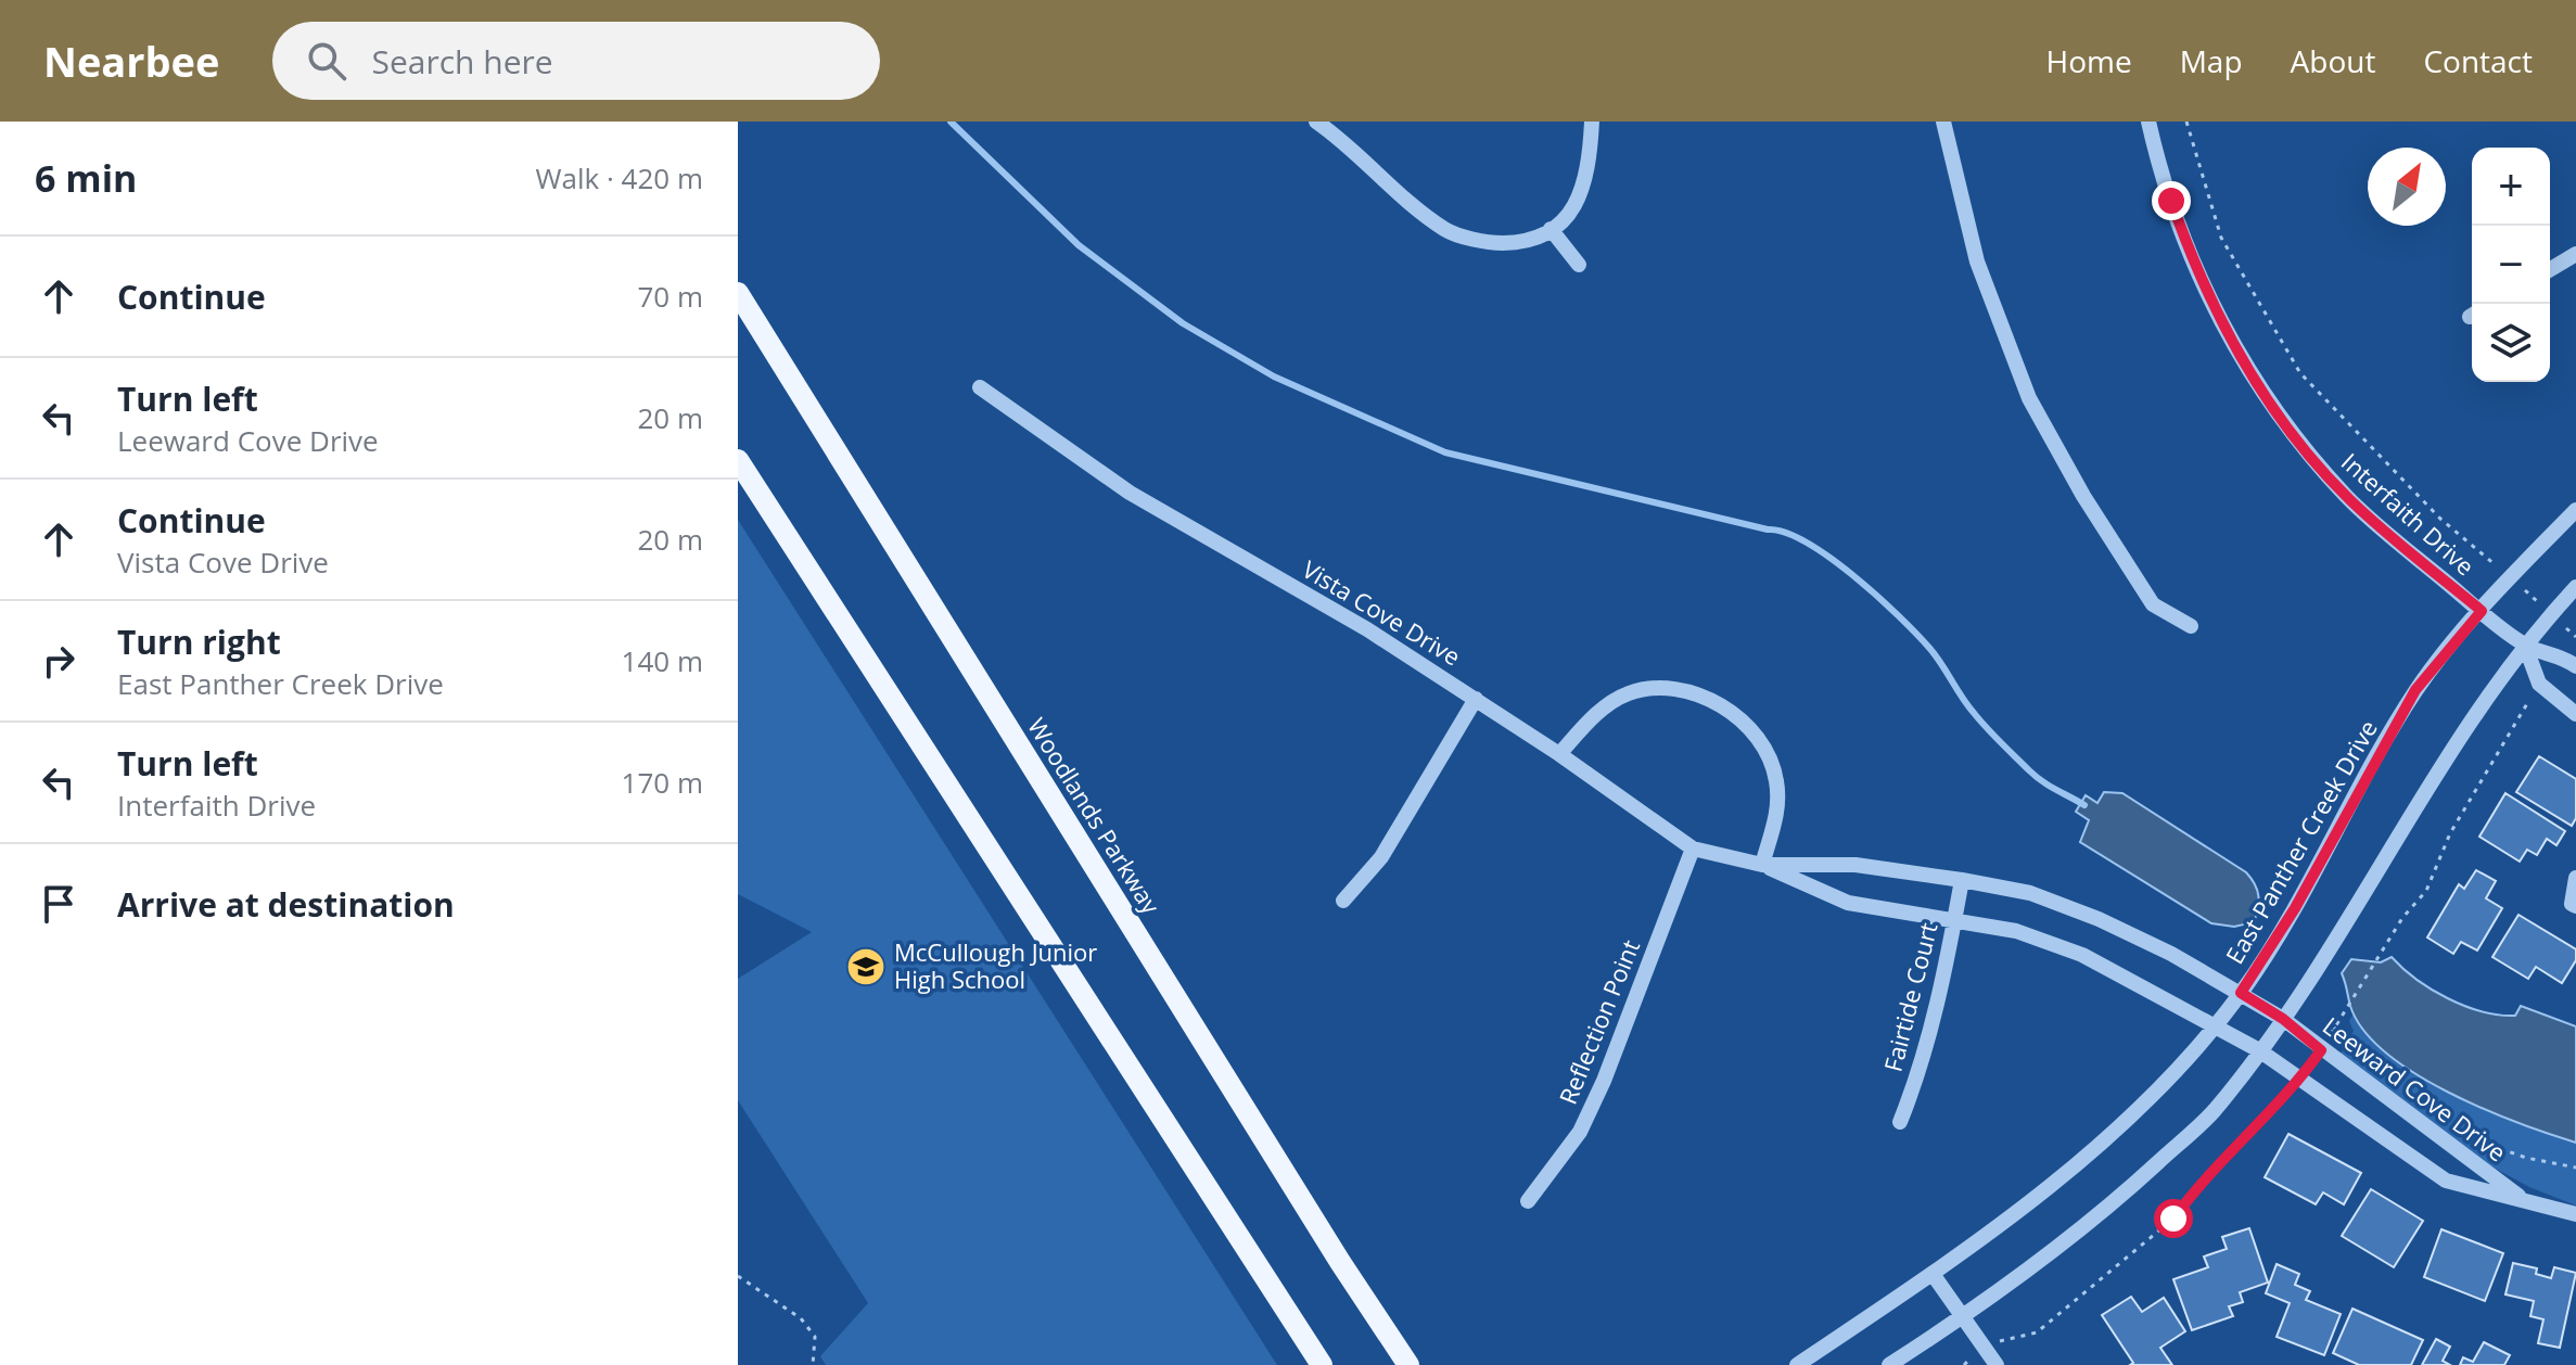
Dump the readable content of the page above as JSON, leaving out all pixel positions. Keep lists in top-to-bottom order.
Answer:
{
  "streets": {
    "main road": ["Woodlands Parkway"],
    "street": [
      "Interfaith Drive",
      "Vista Cove Drive",
      "East Panther Creek Drive",
      "Fairtide Court",
      "Reflection Point",
      "Leeward Cove Drive"
    ]
  },
  "crossings": [
    ["Interfaith Drive", "East Panther Creek Drive"],
    ["Vista Cove Drive", "East Panther Creek Drive"],
    ["Vista Cove Drive", "Fairtide Court"],
    ["Vista Cove Drive", "Reflection Point"],
    ["Vista Cove Drive", "Leeward Cove Drive"],
    ["East Panther Creek Drive", "Leeward Cove Drive"]
  ],
  "places": {
    "school or university": ["McCullough Junior High School"]
  },
  "north": "top right",
  "page": {
    "header": "Nearbee",
    "search": "Search here",
    "nav": [
      "Home",
      "Map",
      "About",
      "Contact"
    ],
    "heading": ["6 min", "Walk · 420 m"],
    "map_buttons": ["+", "−"],
    "list": [
      ["Continue", "70 m"],
      ["Turn left", "Leeward Cove Drive", "20 m"],
      ["Continue", "Vista Cove Drive", "20 m"],
      ["Turn right", "East Panther Creek Drive", "140 m"],
      ["Turn left", "Interfaith Drive", "170 m"],
      "Arrive at destination"
    ]
  }
}
